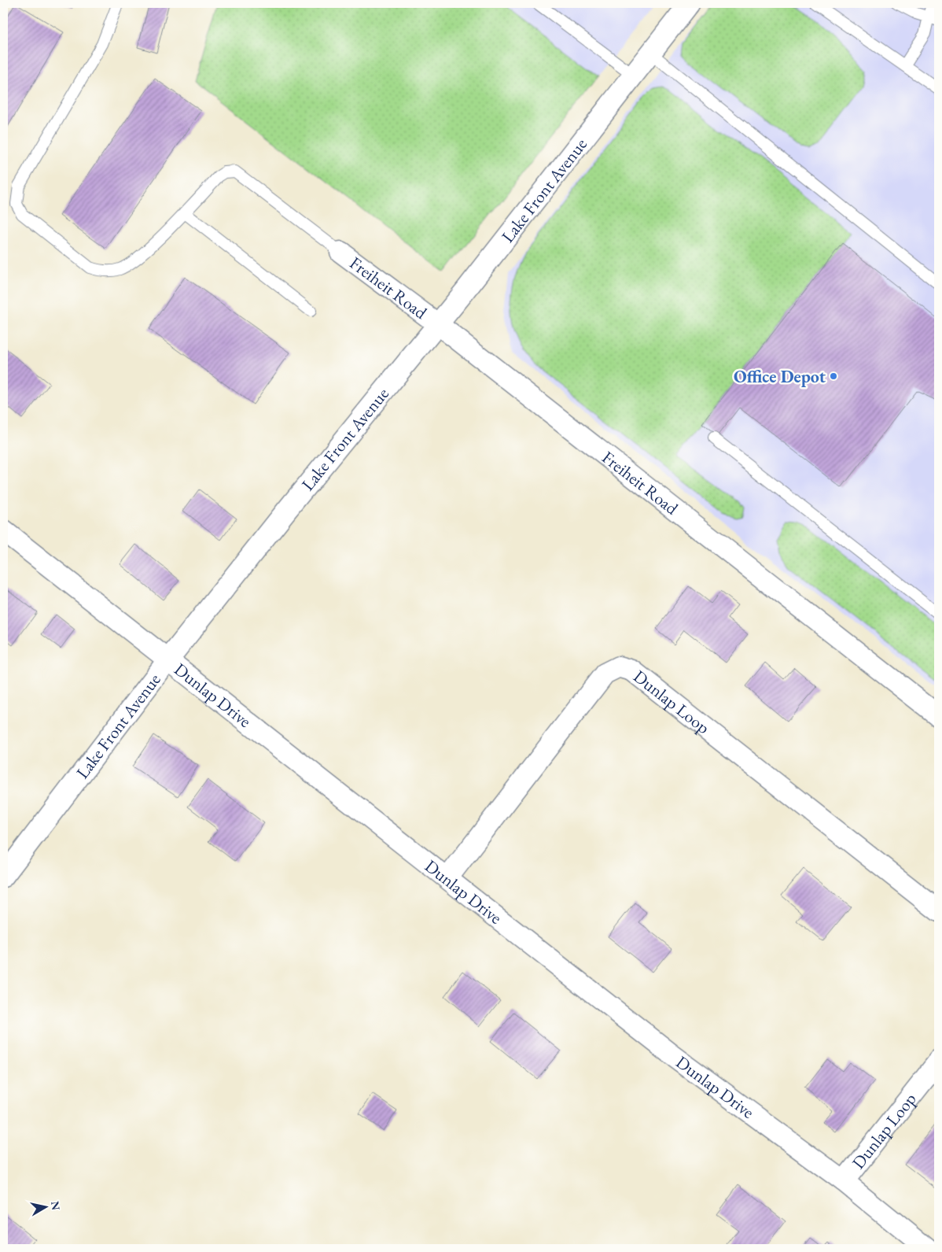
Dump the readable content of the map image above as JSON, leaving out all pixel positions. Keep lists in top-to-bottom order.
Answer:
{
  "streets": {
    "street": [
      "Lake Front Avenue",
      "Freiheit Road",
      "Dunlap Drive",
      "Dunlap Loop"
    ]
  },
  "crossings": [
    ["Lake Front Avenue", "Freiheit Road"],
    ["Lake Front Avenue", "Dunlap Drive"],
    ["Dunlap Drive", "Dunlap Loop"]
  ],
  "places": ["Office Depot"],
  "north": "right"
}
